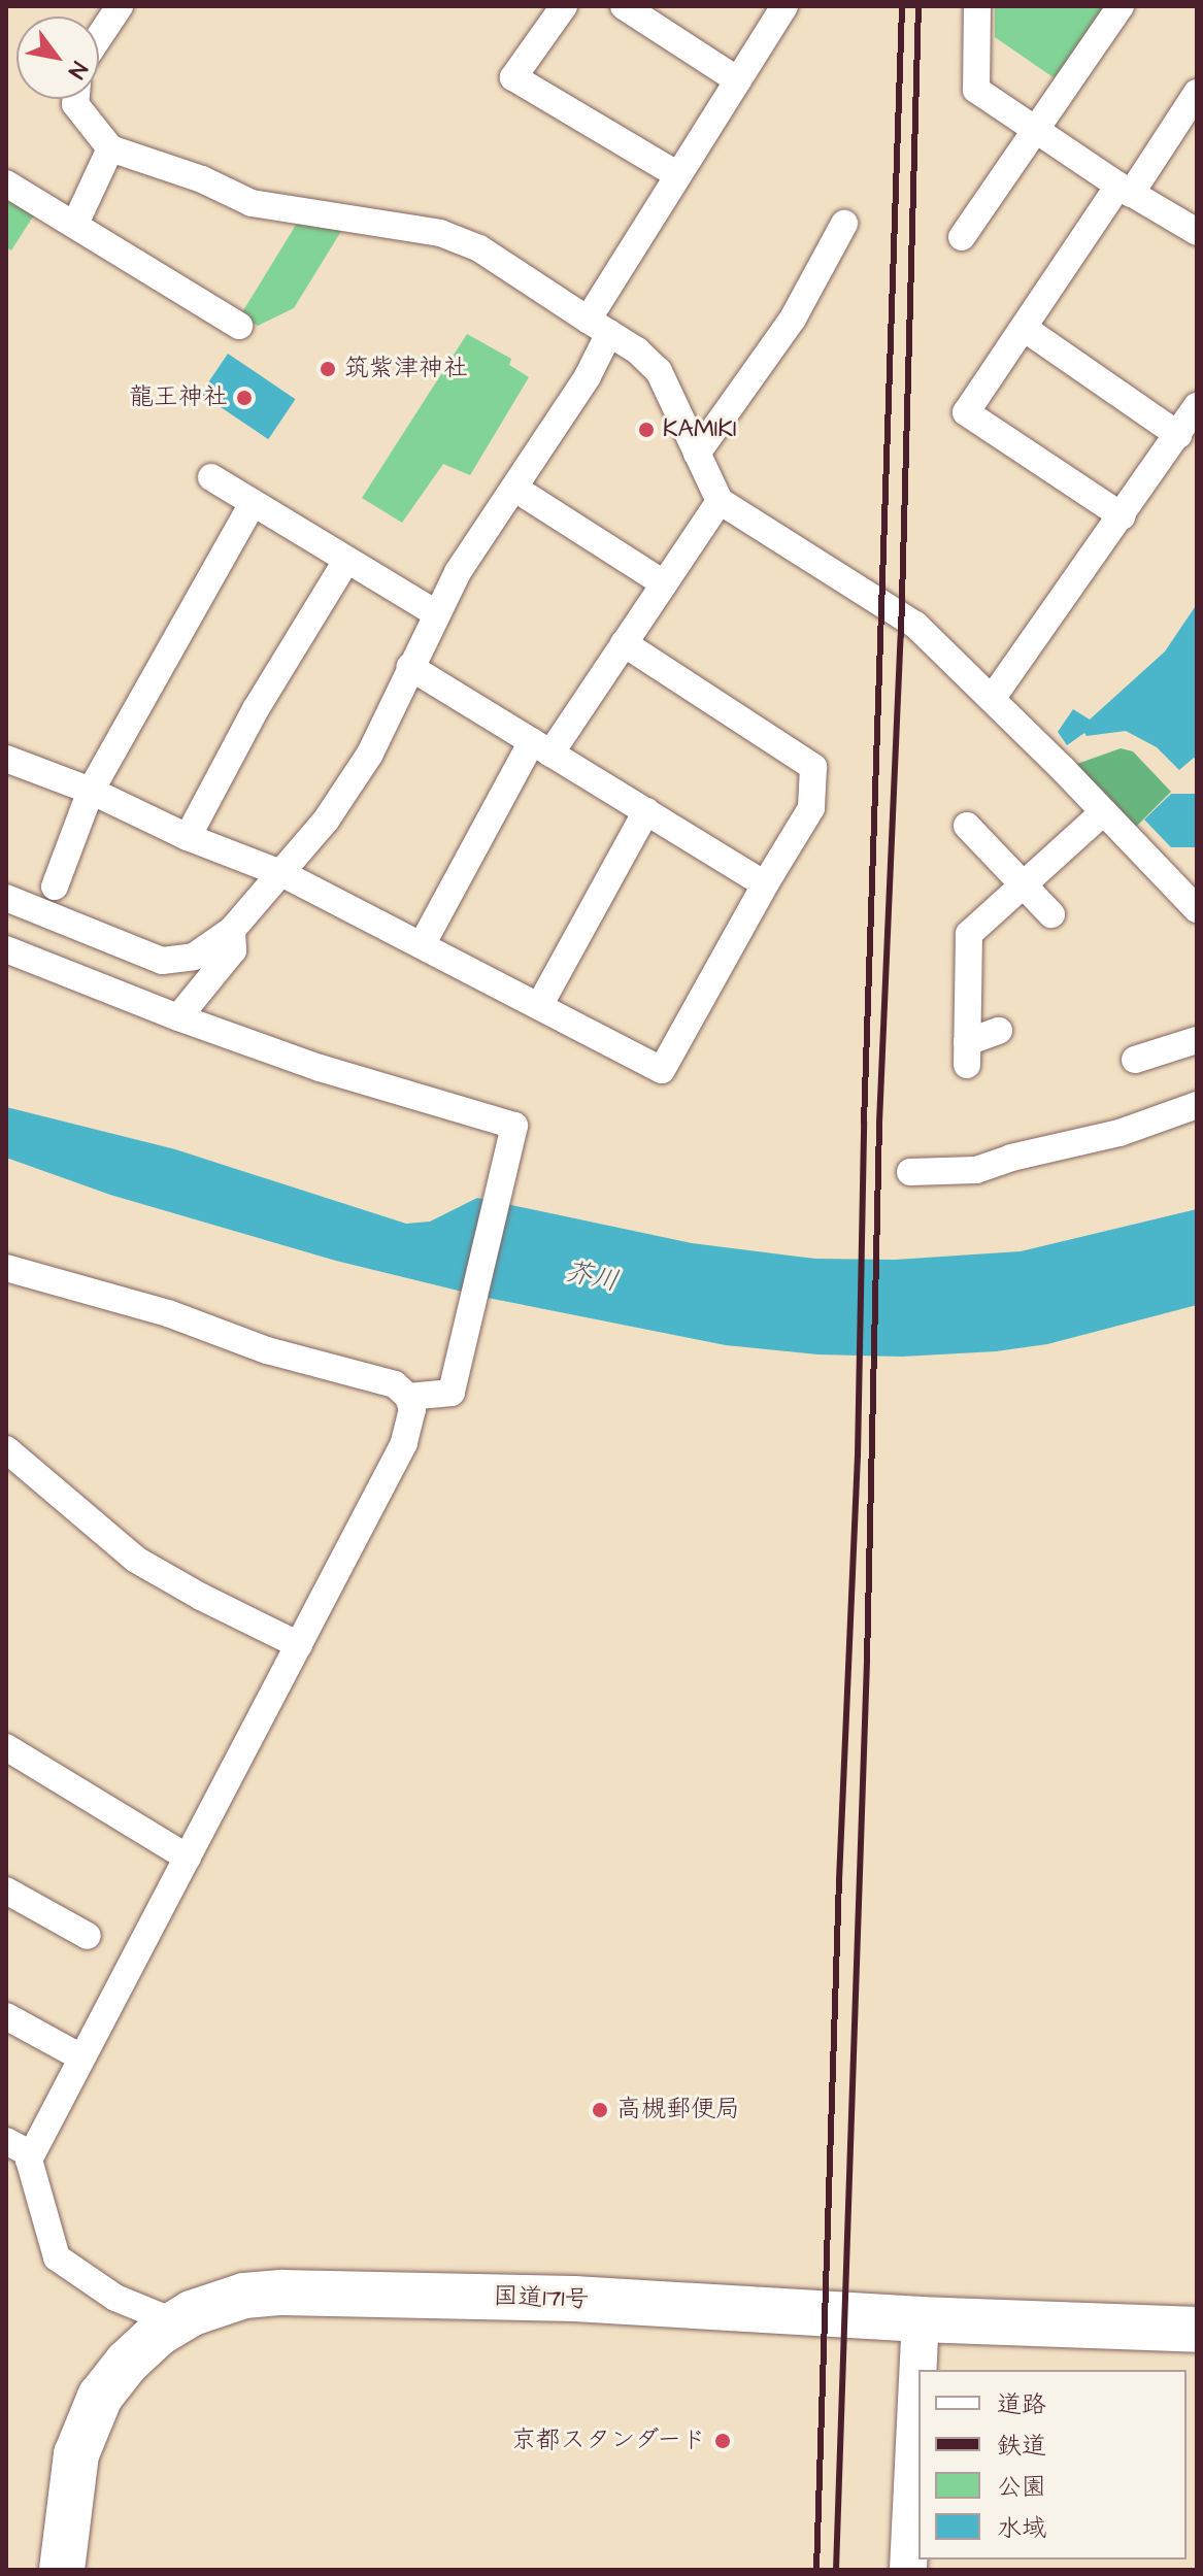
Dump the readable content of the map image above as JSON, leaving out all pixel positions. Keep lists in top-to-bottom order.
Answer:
{
  "streets": {
    "highway": ["国道171号"]
  },
  "water": ["芥川"],
  "places": [
    "筑紫津神社",
    "龍王神社",
    "KAMIKI",
    "高槻郵便局",
    "京都スタンダード"
  ],
  "legend": [
    "道路",
    "鉄道",
    "公園",
    "水域"
  ],
  "north": "bottom right"
}
